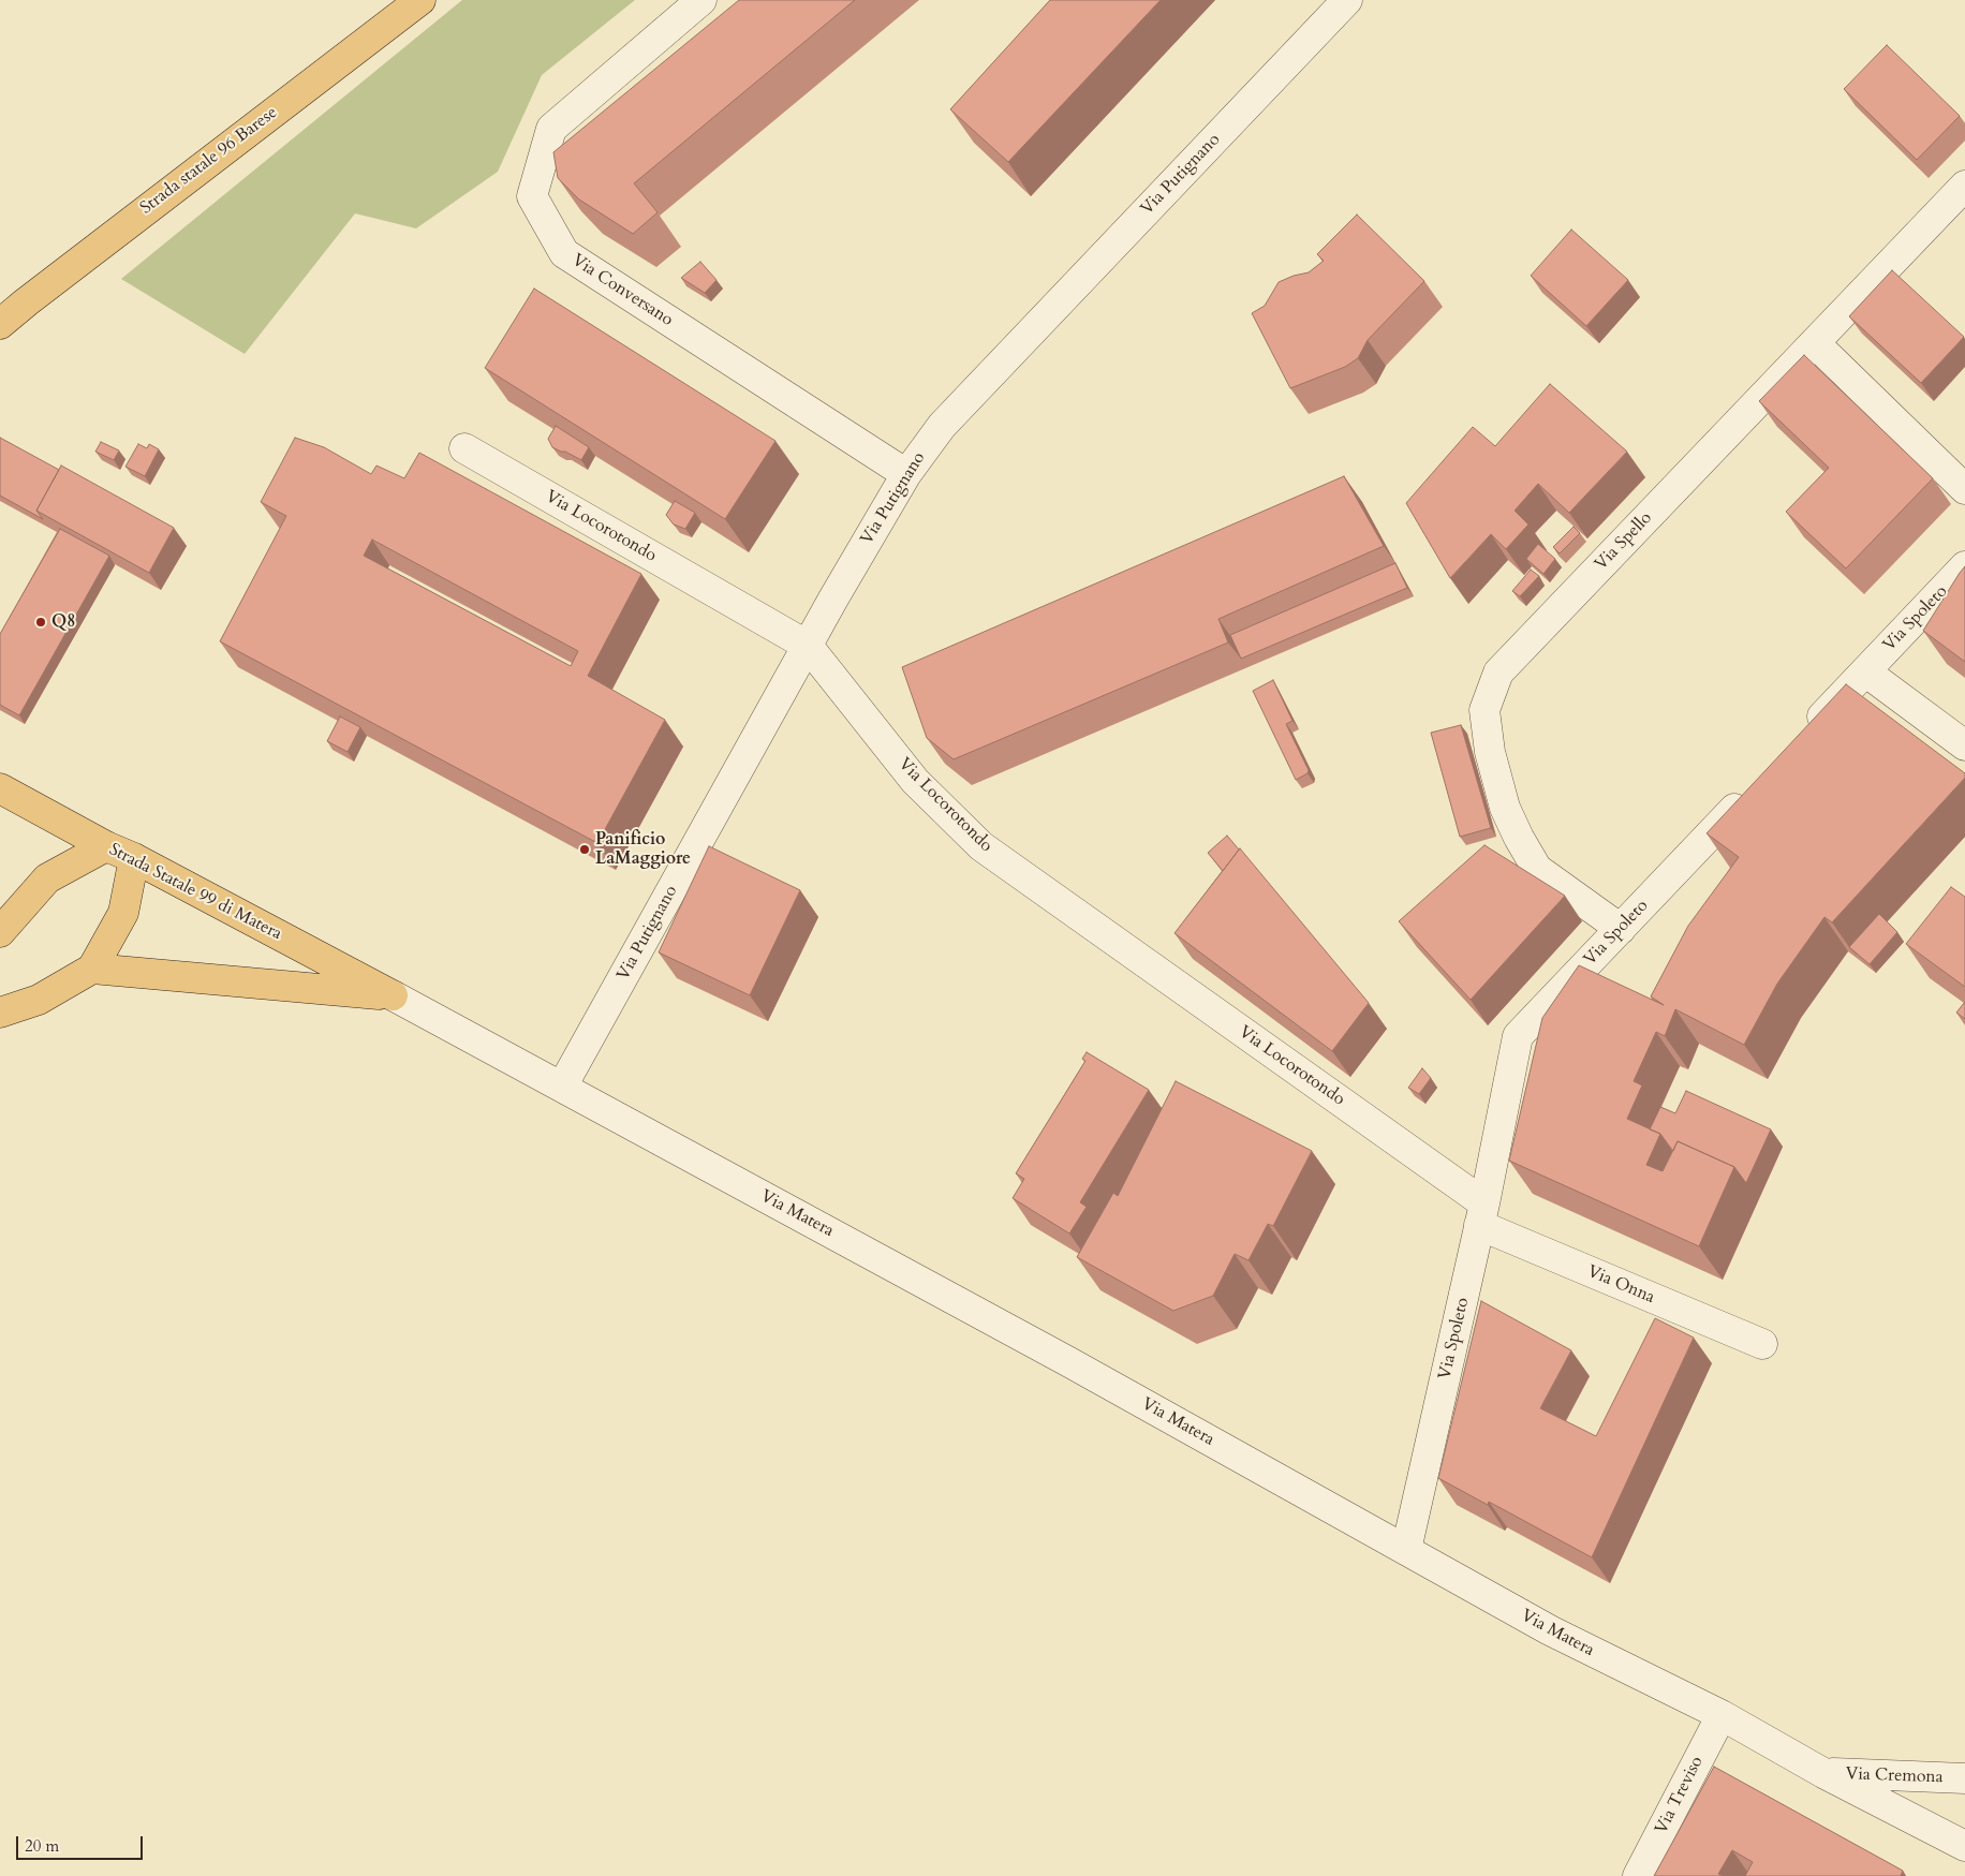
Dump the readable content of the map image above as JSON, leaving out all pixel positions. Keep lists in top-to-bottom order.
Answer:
{
  "streets": {
    "main road": ["Strada statale 96 Barese", "Strada Statale 99 di Matera"],
    "street": [
      "Via Putignano",
      "Via Conversano",
      "Via Locorotondo",
      "Via Spello",
      "Via Spoleto",
      "Via Matera",
      "Via Onna",
      "Via Cremona",
      "Via Treviso"
    ]
  },
  "crossings": [
    ["Via Putignano", "Via Conversano"],
    ["Via Putignano", "Via Locorotondo"],
    ["Via Putignano", "Via Matera"],
    ["Via Locorotondo", "Via Spoleto"],
    ["Via Locorotondo", "Via Onna"],
    ["Via Spello", "Via Spoleto"],
    ["Via Spoleto", "Via Matera"],
    ["Via Spoleto", "Via Onna"],
    ["Strada Statale 99 di Matera", "Via Matera"],
    ["Via Matera", "Via Cremona"],
    ["Via Matera", "Via Treviso"]
  ],
  "places": ["Q8", "Panificio LaMaggiore"],
  "scale_bar": "20 m"
}
